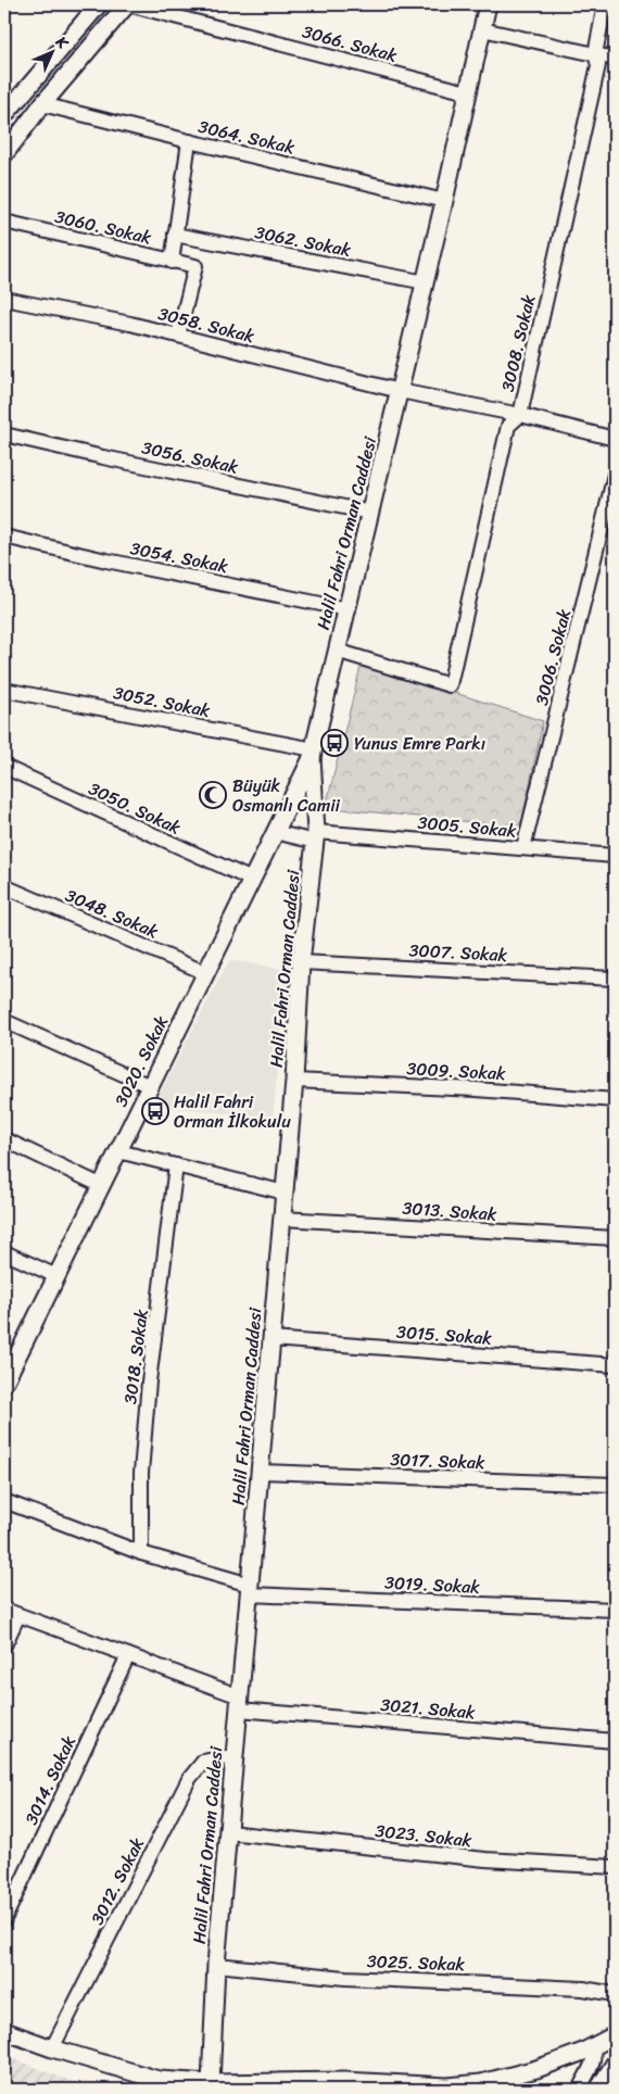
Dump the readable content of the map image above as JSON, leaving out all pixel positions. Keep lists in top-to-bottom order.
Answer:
{
  "streets": {
    "main road": ["Halil Fahri Orman Caddesi", "3020. Sokak"],
    "street": [
      "3066. Sokak",
      "3064. Sokak",
      "3060. Sokak",
      "3062. Sokak",
      "3058. Sokak",
      "3008. Sokak",
      "3056. Sokak",
      "3054. Sokak",
      "3006. Sokak",
      "3052. Sokak",
      "3050. Sokak",
      "3005. Sokak",
      "3048. Sokak",
      "3007. Sokak",
      "3009. Sokak",
      "3013. Sokak",
      "3015. Sokak",
      "3018. Sokak",
      "3017. Sokak",
      "3019. Sokak",
      "3021. Sokak",
      "3014. Sokak",
      "3023. Sokak",
      "3012. Sokak",
      "3025. Sokak"
    ]
  },
  "crossings": [
    ["3066. Sokak", "Halil Fahri Orman Caddesi"],
    ["3064. Sokak", "Halil Fahri Orman Caddesi"],
    ["3060. Sokak", "3058. Sokak"],
    ["3062. Sokak", "Halil Fahri Orman Caddesi"],
    ["3058. Sokak", "3008. Sokak"],
    ["3058. Sokak", "Halil Fahri Orman Caddesi"],
    ["3008. Sokak", "Halil Fahri Orman Caddesi"],
    ["3056. Sokak", "Halil Fahri Orman Caddesi"],
    ["Halil Fahri Orman Caddesi", "3054. Sokak"],
    ["Halil Fahri Orman Caddesi", "3052. Sokak"],
    ["Halil Fahri Orman Caddesi", "3005. Sokak"],
    ["Halil Fahri Orman Caddesi", "3007. Sokak"],
    ["Halil Fahri Orman Caddesi", "3020. Sokak"],
    ["Halil Fahri Orman Caddesi", "3009. Sokak"],
    ["Halil Fahri Orman Caddesi", "3013. Sokak"],
    ["Halil Fahri Orman Caddesi", "3015. Sokak"],
    ["Halil Fahri Orman Caddesi", "3017. Sokak"],
    ["Halil Fahri Orman Caddesi", "3019. Sokak"],
    ["Halil Fahri Orman Caddesi", "3021. Sokak"],
    ["Halil Fahri Orman Caddesi", "3023. Sokak"],
    ["Halil Fahri Orman Caddesi", "3012. Sokak"],
    ["Halil Fahri Orman Caddesi", "3025. Sokak"],
    ["3006. Sokak", "3005. Sokak"],
    ["3052. Sokak", "3020. Sokak"],
    ["3050. Sokak", "3020. Sokak"],
    ["3005. Sokak", "3020. Sokak"],
    ["3048. Sokak", "3020. Sokak"],
    ["3018. Sokak", "3019. Sokak"],
    ["3021. Sokak", "3014. Sokak"]
  ],
  "places": {
    "bus stop": ["Yunus Emre Parkı", "Halil Fahri Orman İlkokulu"],
    "mosque": ["Büyük Osmanlı Camii"]
  },
  "north": "top right"
}
